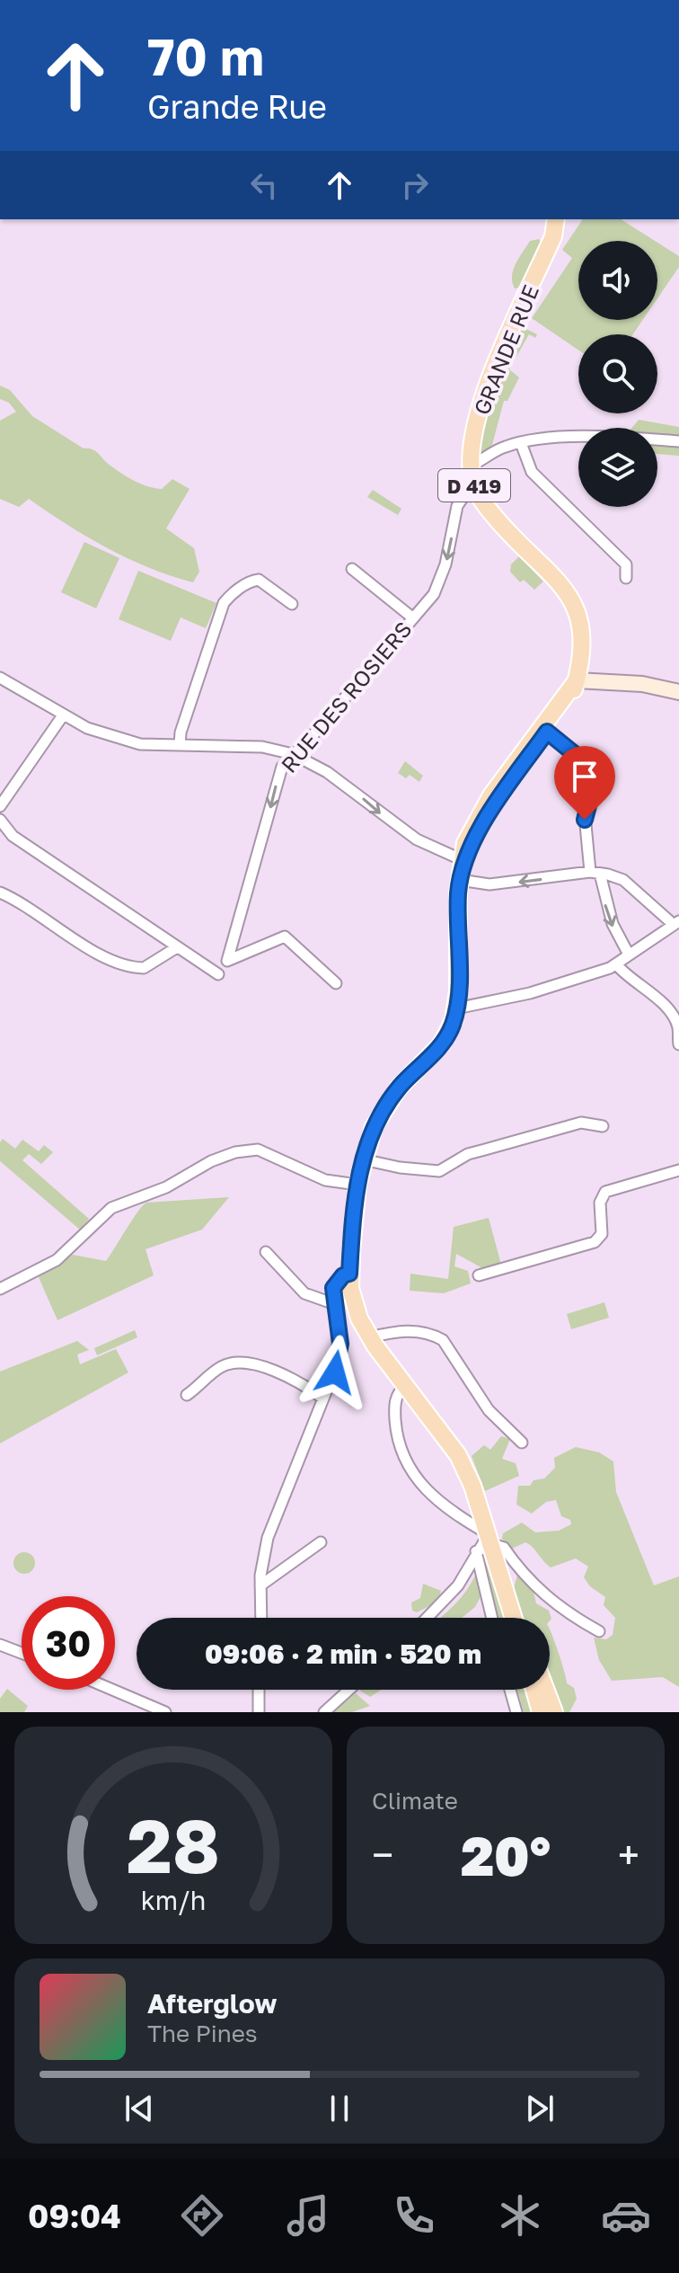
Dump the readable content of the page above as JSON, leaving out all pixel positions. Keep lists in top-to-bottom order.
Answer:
{
  "streets": {
    "main road": ["GRANDE RUE", "D 419"],
    "street": ["RUE DES ROSIERS"]
  },
  "crossings": [
    ["GRANDE RUE", "D 419"],
    ["GRANDE RUE", "RUE DES ROSIERS"]
  ],
  "page": {
    "turn": ["70 m", "Grande Rue"],
    "limit": "30",
    "trip": "09:06 · 2 min · 520 m",
    "tile": "Climate",
    "heat": ["−", "20°", "+"],
    "song": ["Afterglow", "The Pines"],
    "tabs": "09:04",
    "gauge": ["28", "km/h"]
  }
}
